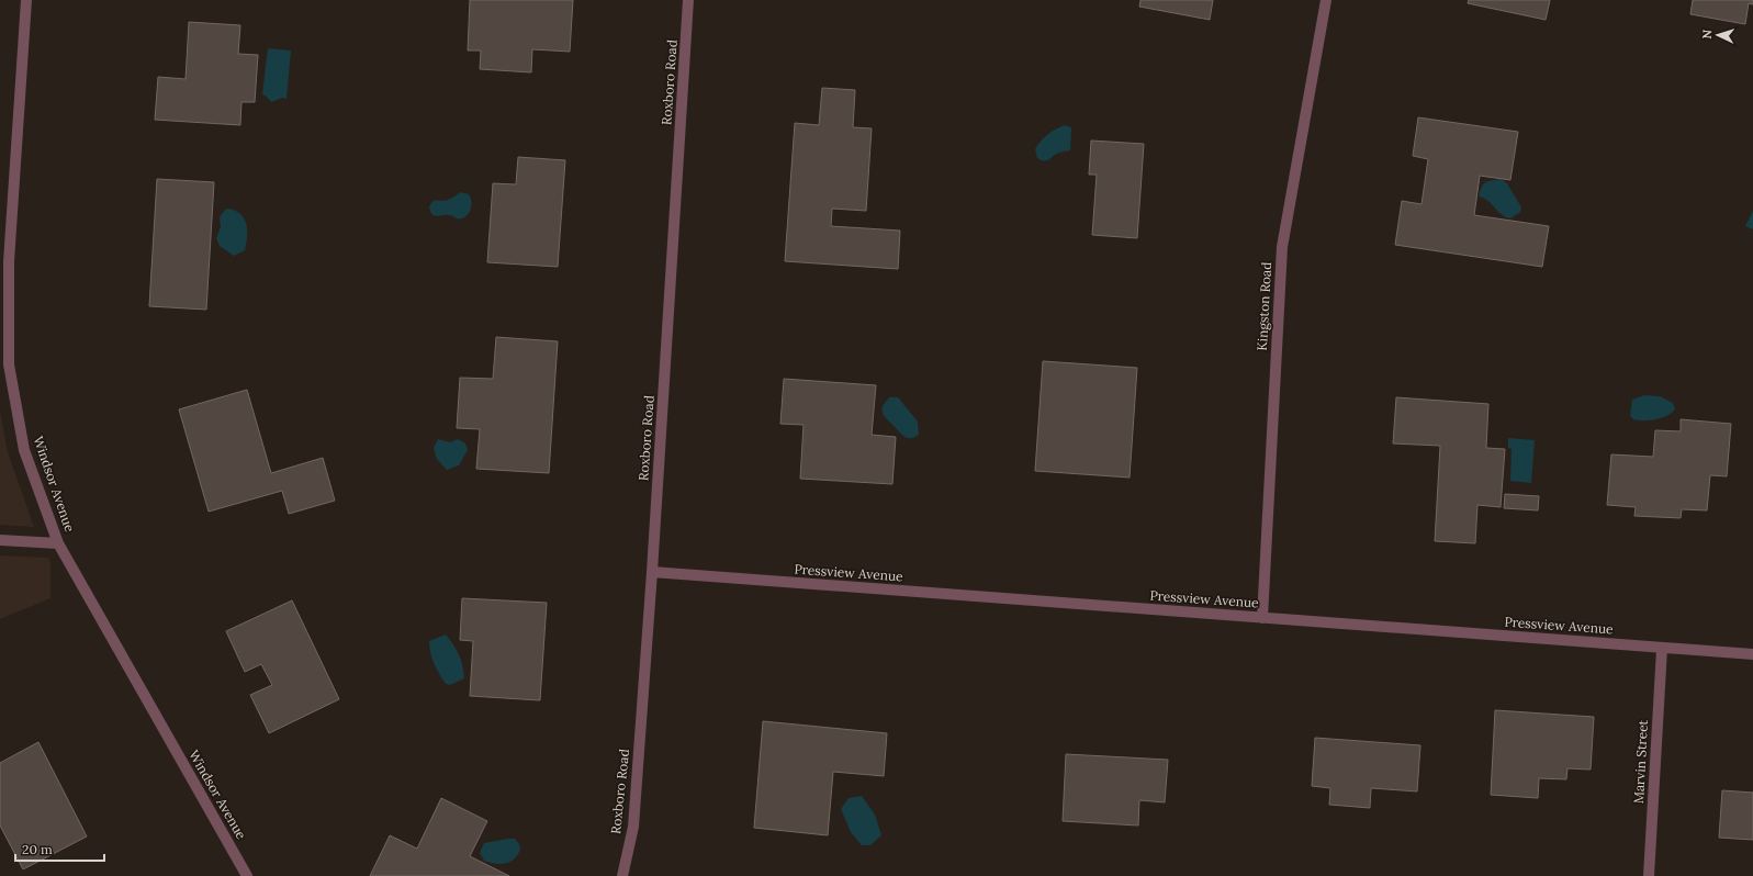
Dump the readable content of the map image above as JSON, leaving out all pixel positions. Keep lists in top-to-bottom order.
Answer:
{
  "streets": {
    "street": [
      "Roxboro Road",
      "Kingston Road",
      "Windsor Avenue",
      "Pressview Avenue",
      "Marvin Street"
    ]
  },
  "crossings": [
    ["Roxboro Road", "Pressview Avenue"],
    ["Kingston Road", "Pressview Avenue"],
    ["Pressview Avenue", "Marvin Street"]
  ],
  "scale_bar": "20 m",
  "north": "left"
}
